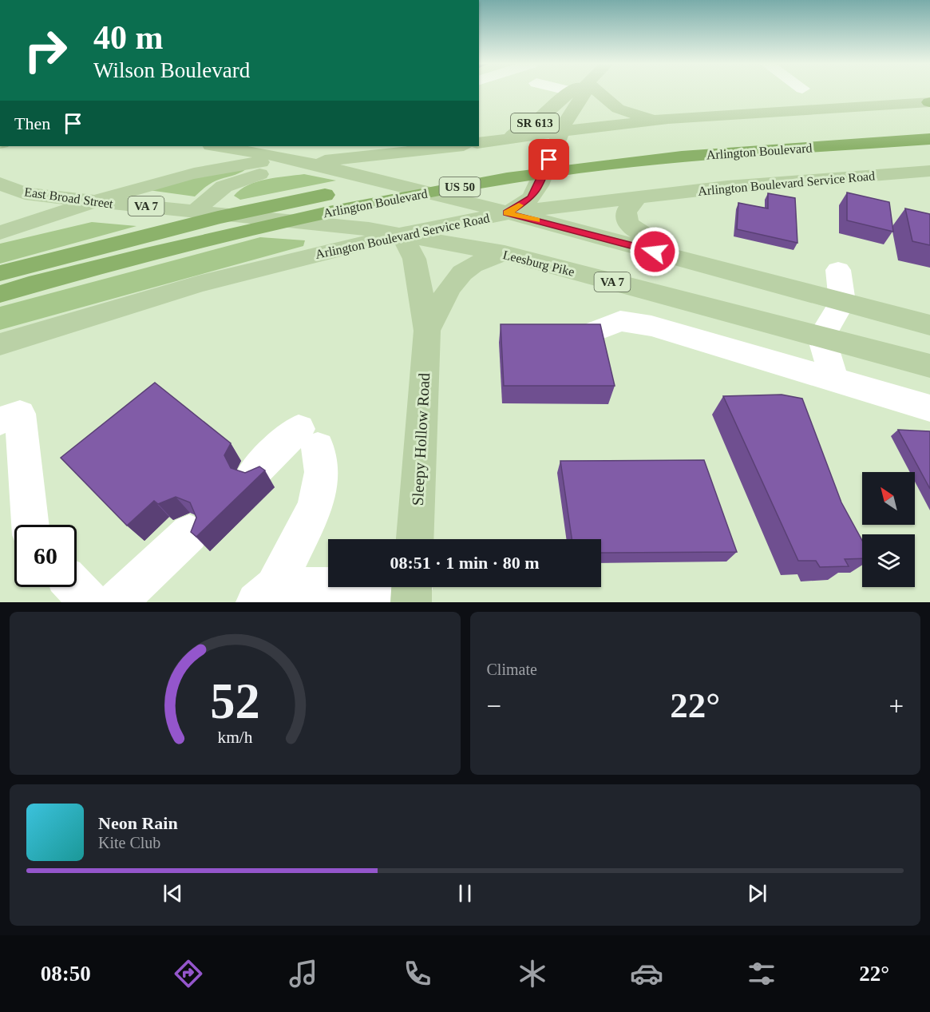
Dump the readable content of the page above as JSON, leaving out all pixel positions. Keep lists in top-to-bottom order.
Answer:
{
  "streets": {
    "highway": ["Arlington Boulevard", "US 50"],
    "main road": [
      "SR 613",
      "Arlington Boulevard Service Road",
      "East Broad Street",
      "VA 7",
      "Leesburg Pike",
      "Sleepy Hollow Road"
    ]
  },
  "crossings": [
    ["SR 613", "Arlington Boulevard Service Road"],
    ["Arlington Boulevard Service Road", "Leesburg Pike"],
    ["Arlington Boulevard Service Road", "Sleepy Hollow Road"],
    ["East Broad Street", "Leesburg Pike"],
    ["Leesburg Pike", "Sleepy Hollow Road"]
  ],
  "north": "top left",
  "page": {
    "turn": ["40 m", "Wilson Boulevard"],
    "then": "Then",
    "limit": "60",
    "trip": "08:51 · 1 min · 80 m",
    "tile": "Climate",
    "heat": ["−", "22°", "+"],
    "song": ["Neon Rain", "Kite Club"],
    "tabs": ["08:50", "22°"],
    "gauge": ["52", "km/h"]
  }
}
